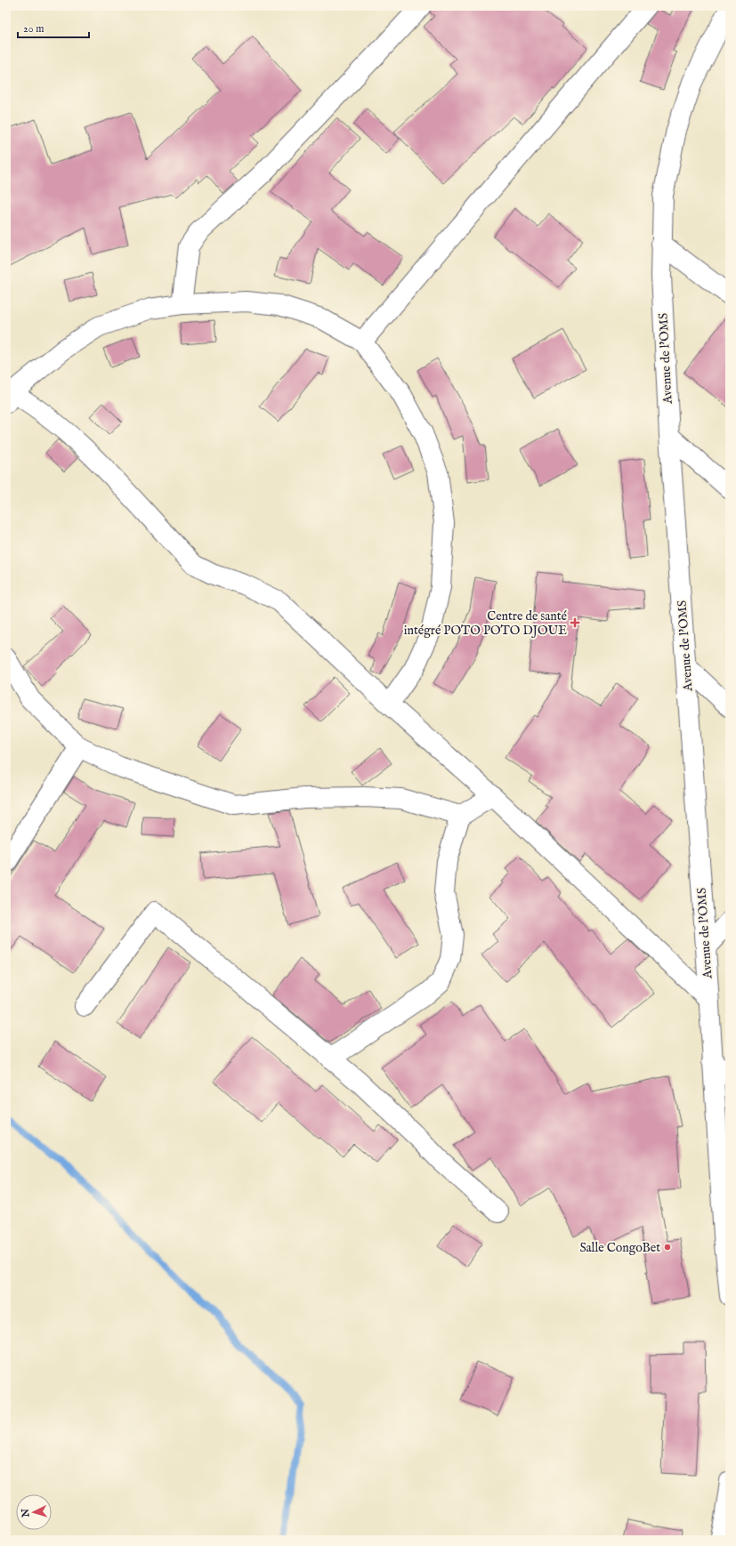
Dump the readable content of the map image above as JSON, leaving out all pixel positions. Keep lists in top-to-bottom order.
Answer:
{
  "streets": {
    "street": ["Avenue de l'OMS"]
  },
  "places": {
    "health": ["Centre de santé intégré POTO POTO DJOUE"],
    "other": ["Salle CongoBet"]
  },
  "scale_bar": "20 m",
  "north": "left"
}
